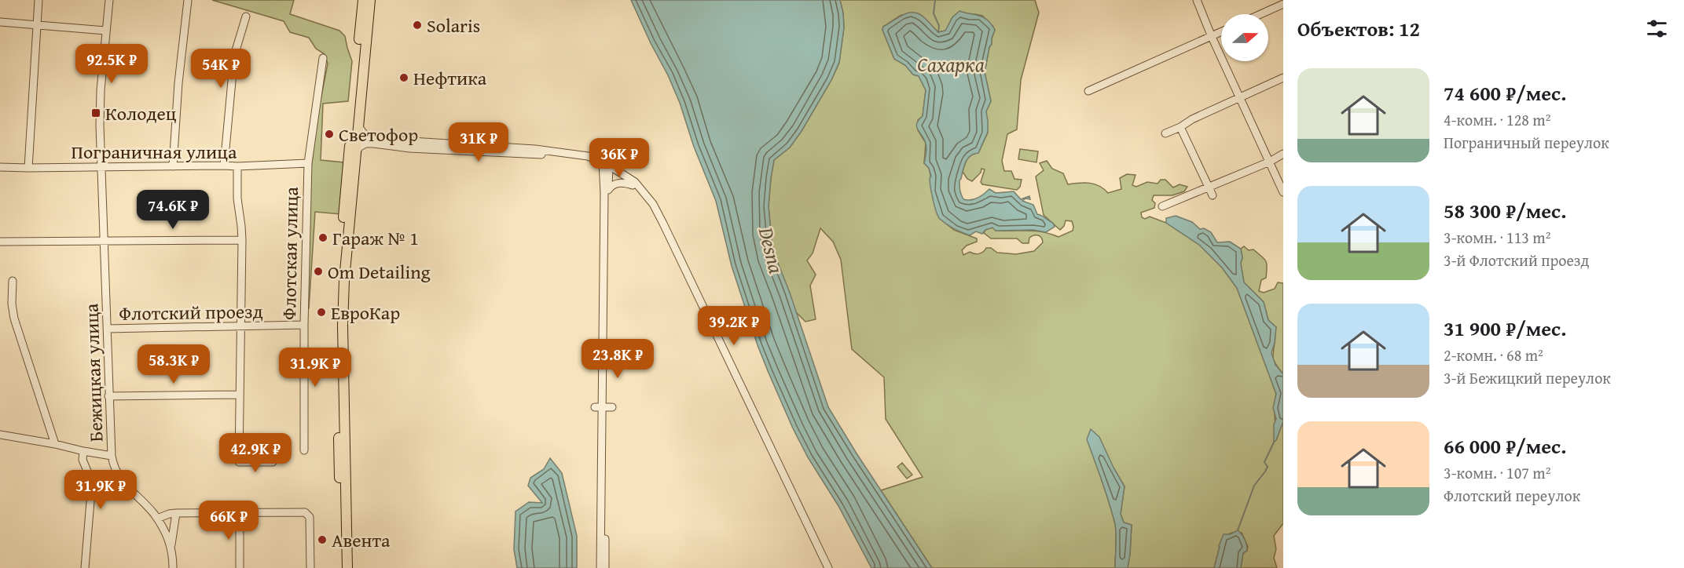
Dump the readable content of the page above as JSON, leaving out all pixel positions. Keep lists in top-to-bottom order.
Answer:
{
  "streets": {
    "street": [
      "Пограничная улица",
      "Флотская улица",
      "Флотский проезд",
      "Бежицкая улица"
    ]
  },
  "crossings": [
    ["Пограничная улица", "Флотская улица"],
    ["Пограничная улица", "Бежицкая улица"],
    ["Флотская улица", "Флотский проезд"],
    ["Флотский проезд", "Бежицкая улица"]
  ],
  "water": ["Сахарка", "Desna"],
  "places": {
    "other": [
      "Solaris",
      "Нефтика",
      "Светофор",
      "Гараж № 1",
      "Om Detailing",
      "ЕвроКар",
      "Авента"
    ],
    "transit": ["Колодец"]
  },
  "north": "right",
  "page": {
    "heading": "Объектов: 12",
    "price": [
      "92.5K ₽",
      "54K ₽",
      "31K ₽",
      "36K ₽",
      "74.6K ₽",
      "39.2K ₽",
      "23.8K ₽",
      "58.3K ₽",
      "31.9K ₽",
      "42.9K ₽",
      "31.9K ₽",
      "66K ₽"
    ],
    "list": [
      {
        "name": "74 600 ₽/мес.",
        "note": "4-комн. · 128 m² · Пограничный переулок"
      },
      {
        "name": "58 300 ₽/мес.",
        "note": "3-комн. · 113 m² · 3-й Флотский проезд"
      },
      {
        "name": "31 900 ₽/мес.",
        "note": "2-комн. · 68 m² · 3-й Бежицкий переулок"
      },
      {
        "name": "66 000 ₽/мес.",
        "note": "3-комн. · 107 m² · Флотский переулок"
      }
    ]
  }
}
